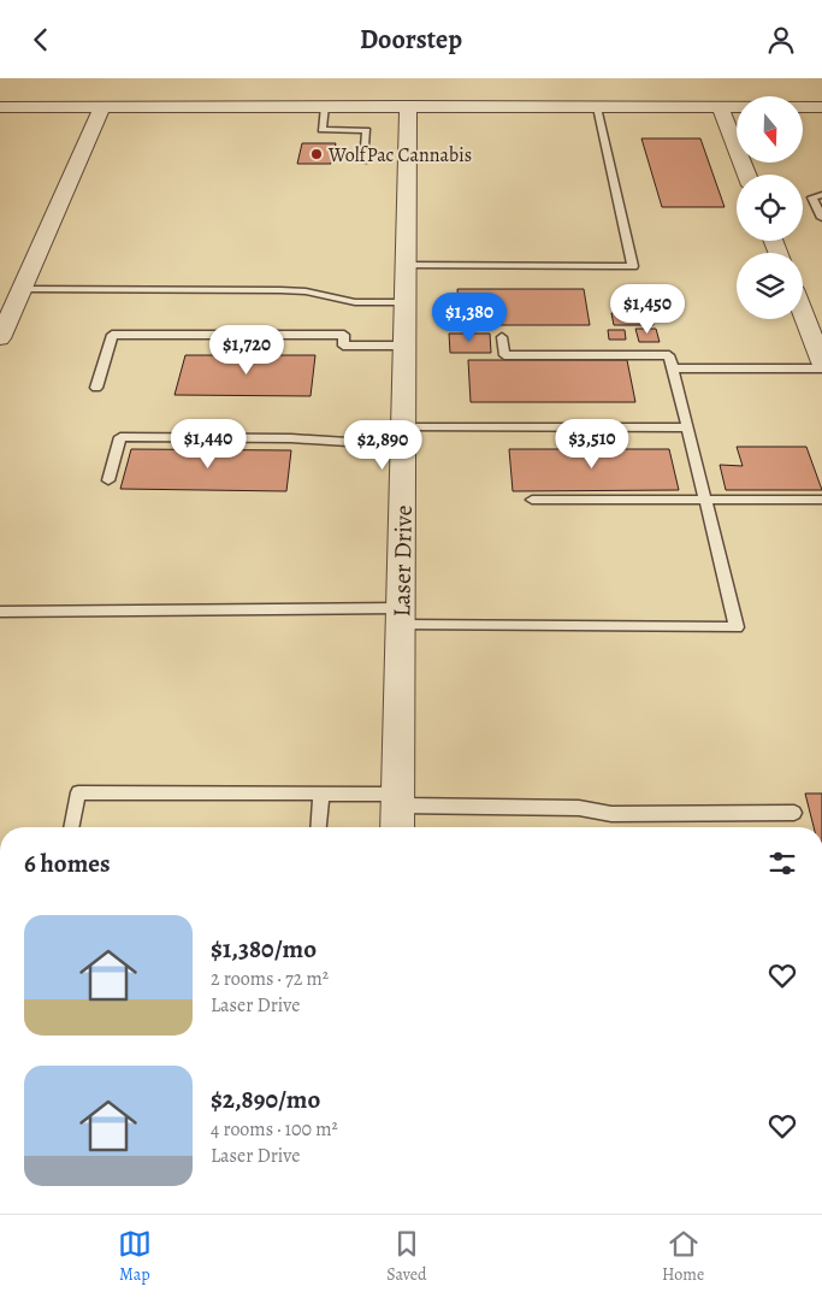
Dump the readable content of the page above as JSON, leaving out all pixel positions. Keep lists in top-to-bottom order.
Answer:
{
  "streets": {
    "street": ["Laser Drive"]
  },
  "places": ["WolfPac Cannabis"],
  "north": "bottom",
  "page": {
    "header": "Doorstep",
    "price": [
      "$1,450",
      "$1,380",
      "$1,720",
      "$1,440",
      "$3,510",
      "$2,890"
    ],
    "heading": "6 homes",
    "list": [
      {
        "name": "$1,380/mo",
        "note": "2 rooms · 72 m² · Laser Drive"
      },
      {
        "name": "$2,890/mo",
        "note": "4 rooms · 100 m² · Laser Drive"
      }
    ],
    "tabs": ["Map", "Saved", "Home"]
  }
}
